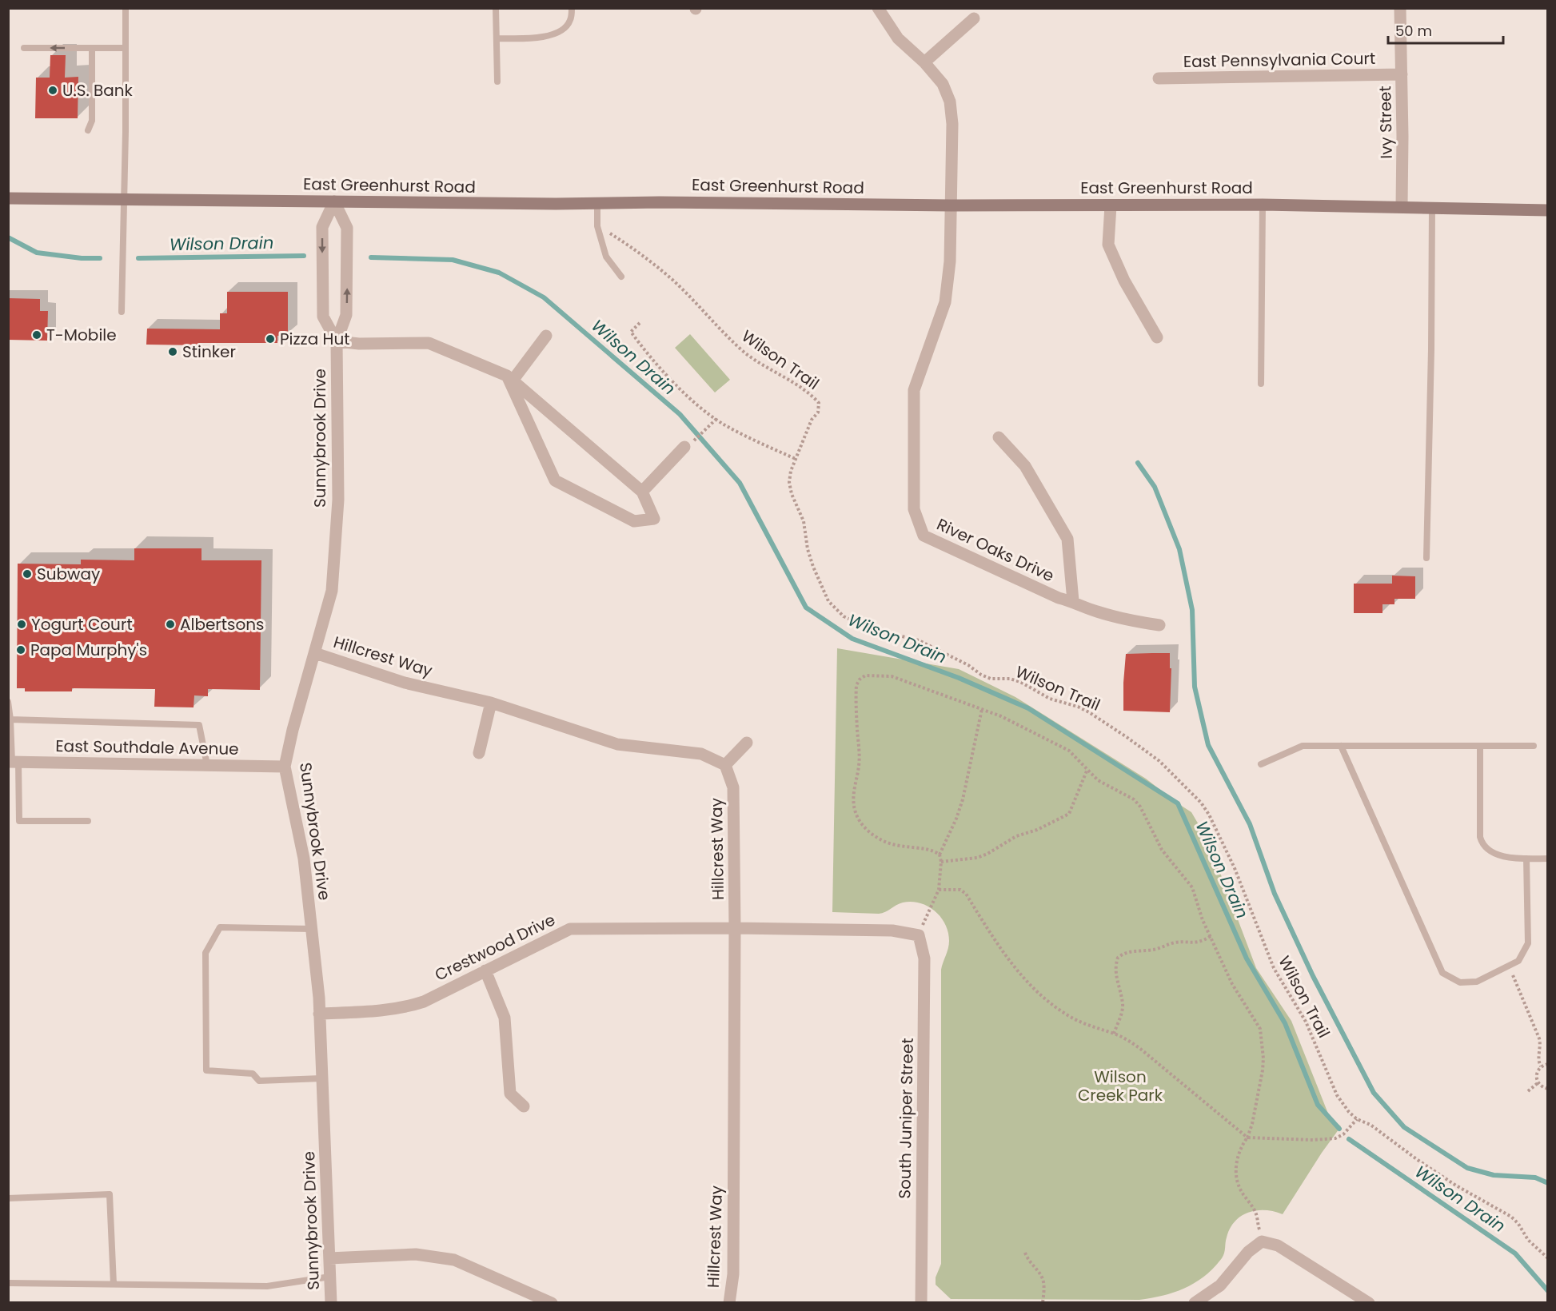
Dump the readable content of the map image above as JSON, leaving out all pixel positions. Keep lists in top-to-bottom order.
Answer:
{
  "streets": {
    "main road": ["East Greenhurst Road"],
    "street": [
      "East Pennsylvania Court",
      "Ivy Street",
      "Sunnybrook Drive",
      "River Oaks Drive",
      "Hillcrest Way",
      "East Southdale Avenue",
      "Crestwood Drive",
      "South Juniper Street"
    ],
    "path": ["Wilson Trail"]
  },
  "crossings": [
    ["East Pennsylvania Court", "Ivy Street"],
    ["Ivy Street", "East Greenhurst Road"],
    ["East Greenhurst Road", "Sunnybrook Drive"],
    ["East Greenhurst Road", "River Oaks Drive"],
    ["Sunnybrook Drive", "Hillcrest Way"],
    ["Sunnybrook Drive", "East Southdale Avenue"],
    ["Sunnybrook Drive", "Crestwood Drive"],
    ["Hillcrest Way", "Crestwood Drive"],
    ["Crestwood Drive", "South Juniper Street"]
  ],
  "water": ["Wilson Drain"],
  "parks": ["Wilson Creek Park"],
  "places": [
    "U.S. Bank",
    "T-Mobile",
    "Pizza Hut",
    "Stinker",
    "Subway",
    "Yogurt Court",
    "Albertsons",
    "Papa Murphy's"
  ],
  "scale_bar": "50 m"
}
